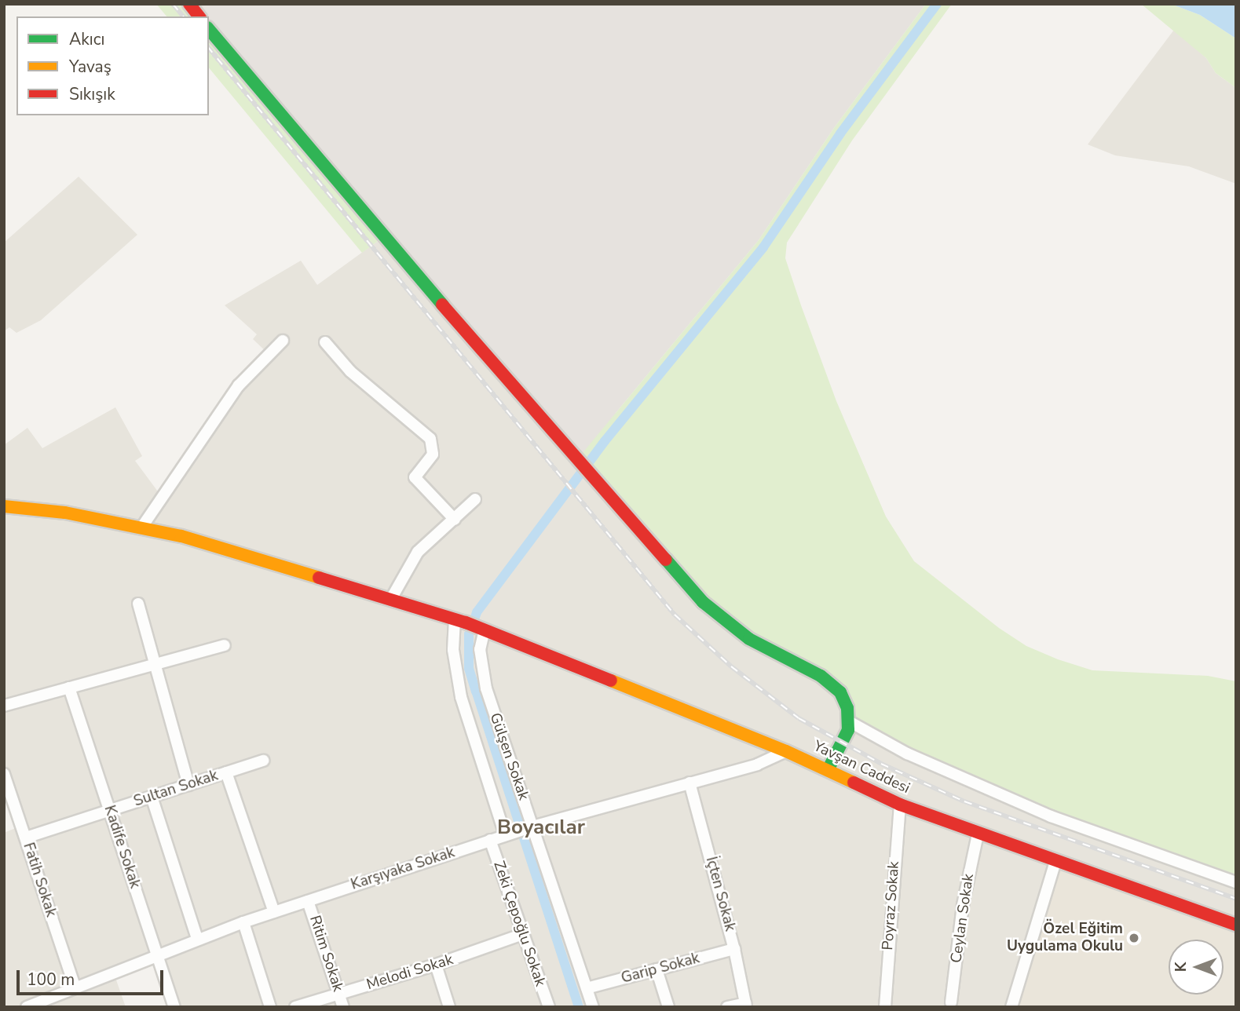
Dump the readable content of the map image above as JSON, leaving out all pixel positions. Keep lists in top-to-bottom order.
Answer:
{
  "streets": {
    "street": [
      "Gülşen Sokak",
      "Yavşan Caddesi",
      "Sultan Sokak",
      "Kadife Sokak",
      "Karşıyaka Sokak",
      "Fatih Sokak",
      "İçten Sokak",
      "Poyraz Sokak",
      "Ceylan Sokak",
      "Zeki Çepoğlu Sokak",
      "Ritim Sokak",
      "Garip Sokak",
      "Melodi Sokak"
    ]
  },
  "crossings": [
    ["Gülşen Sokak", "Yavşan Caddesi"],
    ["Gülşen Sokak", "Karşıyaka Sokak"],
    ["Gülşen Sokak", "Garip Sokak"],
    ["Yavşan Caddesi", "Karşıyaka Sokak"],
    ["Yavşan Caddesi", "Poyraz Sokak"],
    ["Yavşan Caddesi", "Ceylan Sokak"],
    ["Sultan Sokak", "Kadife Sokak"],
    ["Sultan Sokak", "Fatih Sokak"],
    ["Kadife Sokak", "Karşıyaka Sokak"],
    ["Karşıyaka Sokak", "Fatih Sokak"],
    ["Karşıyaka Sokak", "İçten Sokak"],
    ["Karşıyaka Sokak", "Zeki Çepoğlu Sokak"],
    ["Karşıyaka Sokak", "Ritim Sokak"],
    ["İçten Sokak", "Garip Sokak"],
    ["Zeki Çepoğlu Sokak", "Melodi Sokak"],
    ["Ritim Sokak", "Melodi Sokak"]
  ],
  "districts": ["Boyacılar"],
  "places": ["Özel Eğitim Uygulama Okulu"],
  "legend": ["Akıcı", "Yavaş", "Sıkışık"],
  "scale_bar": "100 m",
  "north": "left"
}
